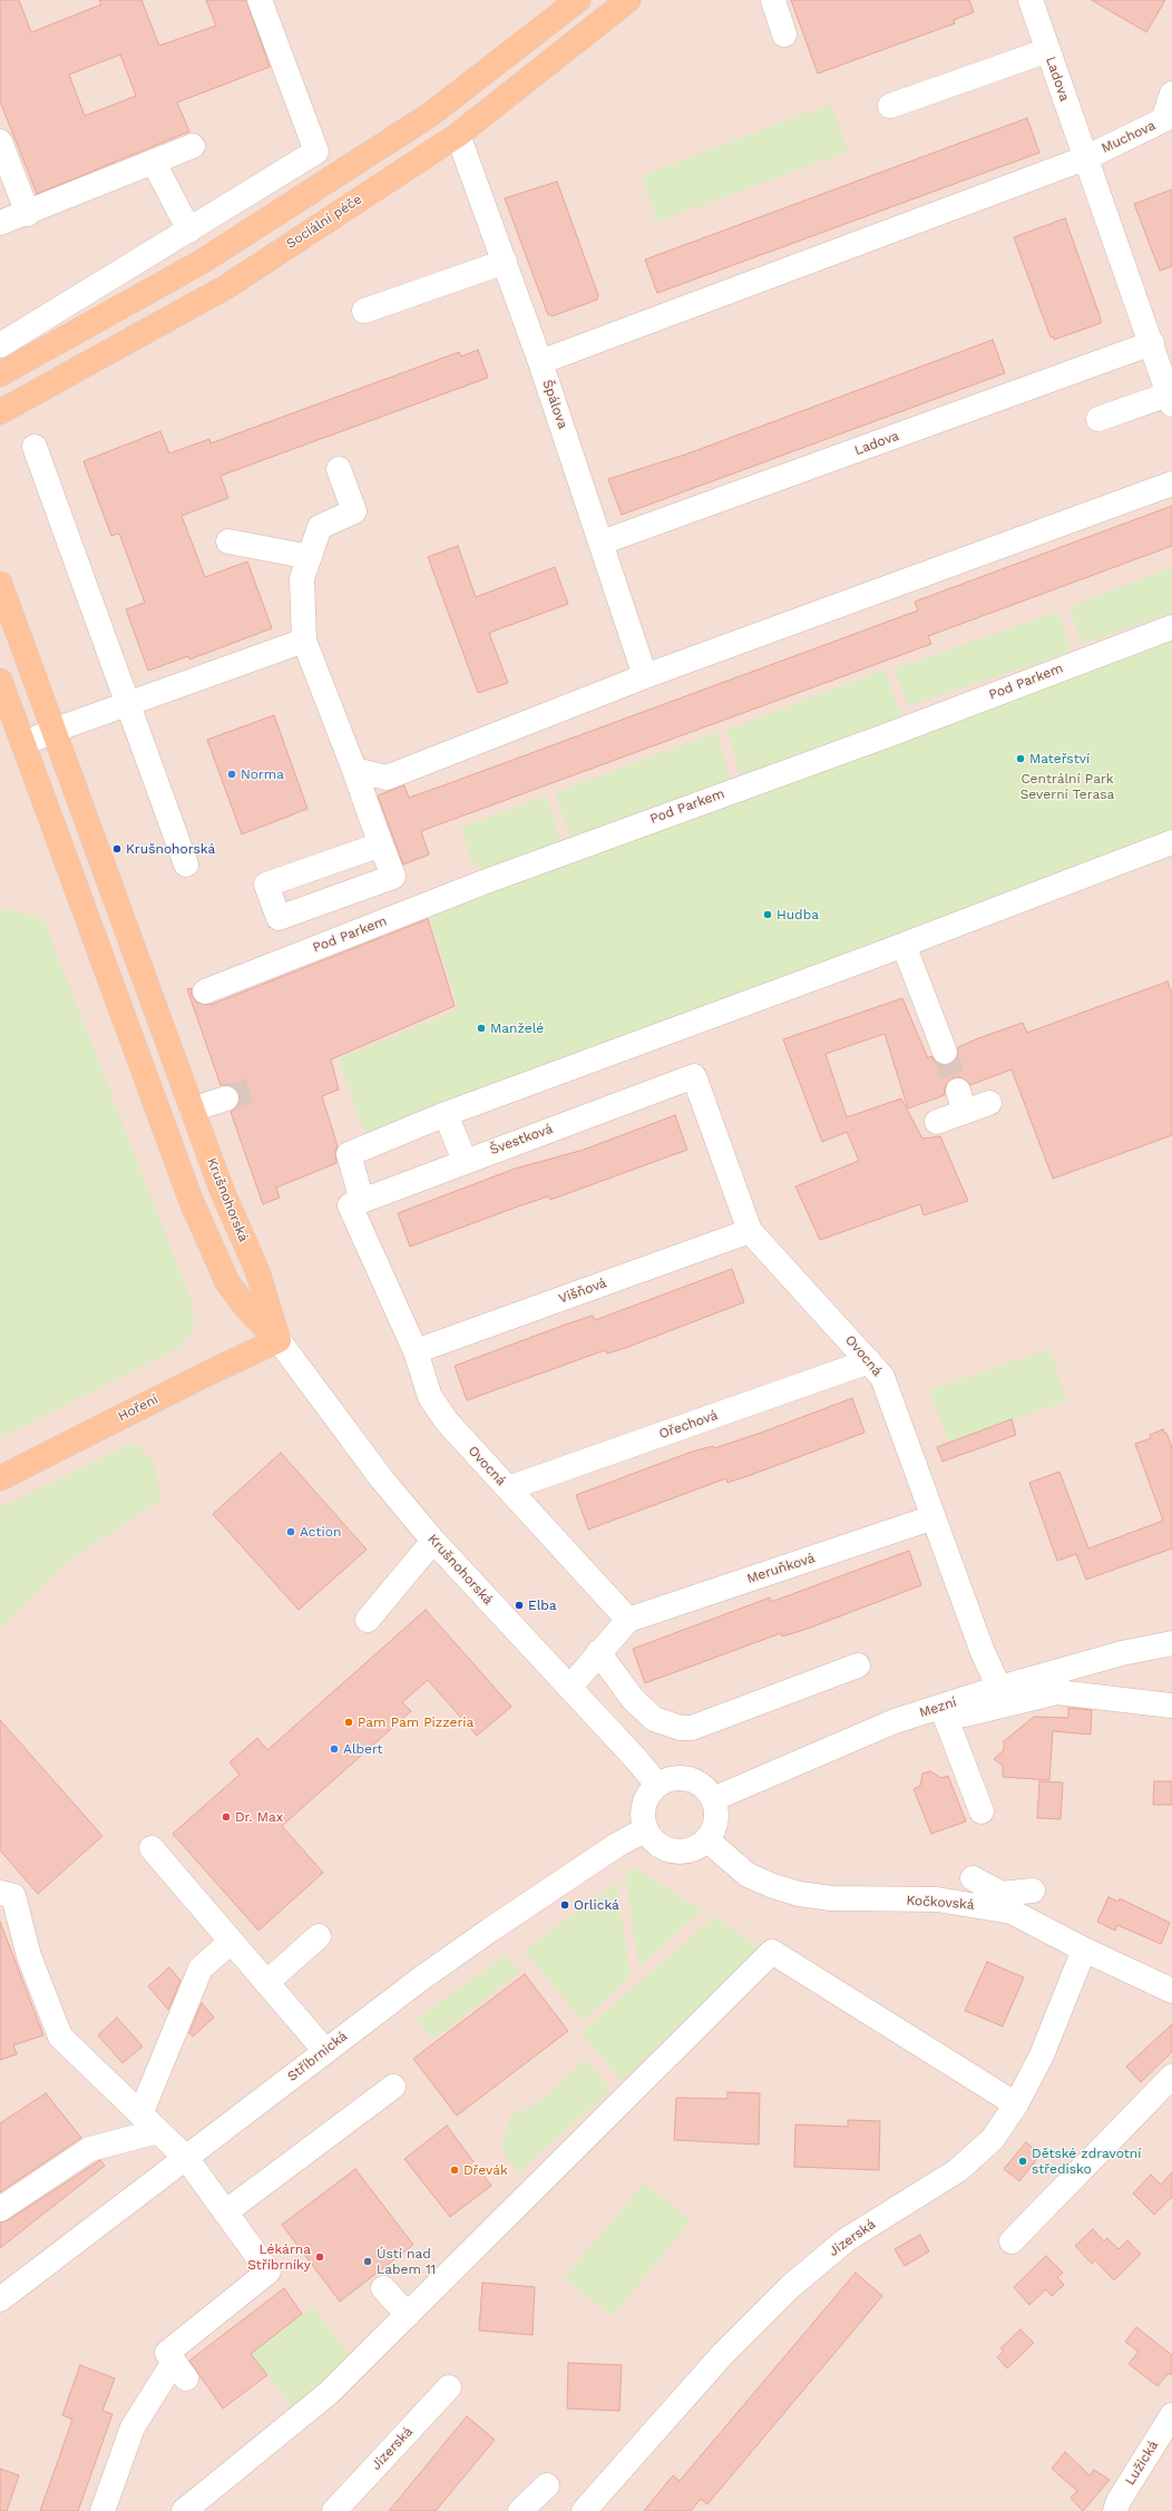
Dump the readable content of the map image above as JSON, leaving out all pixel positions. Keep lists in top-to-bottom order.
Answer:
{
  "streets": {
    "main road": ["Sociální péče", "Krušnohorská", "Hoření"],
    "street": [
      "Ladova",
      "Muchova",
      "Špálova",
      "Pod Parkem",
      "Švestková",
      "Višňová",
      "Ovocná",
      "Ořechová",
      "Meruňková",
      "Mezní",
      "Kočkovská",
      "Stříbrnická",
      "Jizerská",
      "Lužická"
    ]
  },
  "crossings": [
    ["Ladova", "Muchova"],
    ["Ladova", "Špálova"],
    ["Sociální péče", "Špálova"],
    ["Švestková", "Ovocná"],
    ["Krušnohorská", "Hoření"],
    ["Krušnohorská", "Mezní"],
    ["Krušnohorská", "Kočkovská"],
    ["Krušnohorská", "Stříbrnická"],
    ["Višňová", "Ovocná"],
    ["Ovocná", "Ořechová"],
    ["Ovocná", "Meruňková"],
    ["Ovocná", "Mezní"],
    ["Mezní", "Kočkovská"],
    ["Mezní", "Stříbrnická"],
    ["Kočkovská", "Stříbrnická"],
    ["Kočkovská", "Jizerská"]
  ],
  "parks": ["Centrální Park Severní Terasa"],
  "places": [
    "Mateřství",
    "Norma",
    "Krušnohorská",
    "Hudba",
    "Manželé",
    "Action",
    "Elba",
    "Pam Pam Pizzeria",
    "Albert",
    "Dr. Max",
    "Orlická",
    "Dětské zdravotní středisko",
    "Dřevák",
    "Lékárna Stříbrníky",
    "Ústí nad Labem 11"
  ]
}
